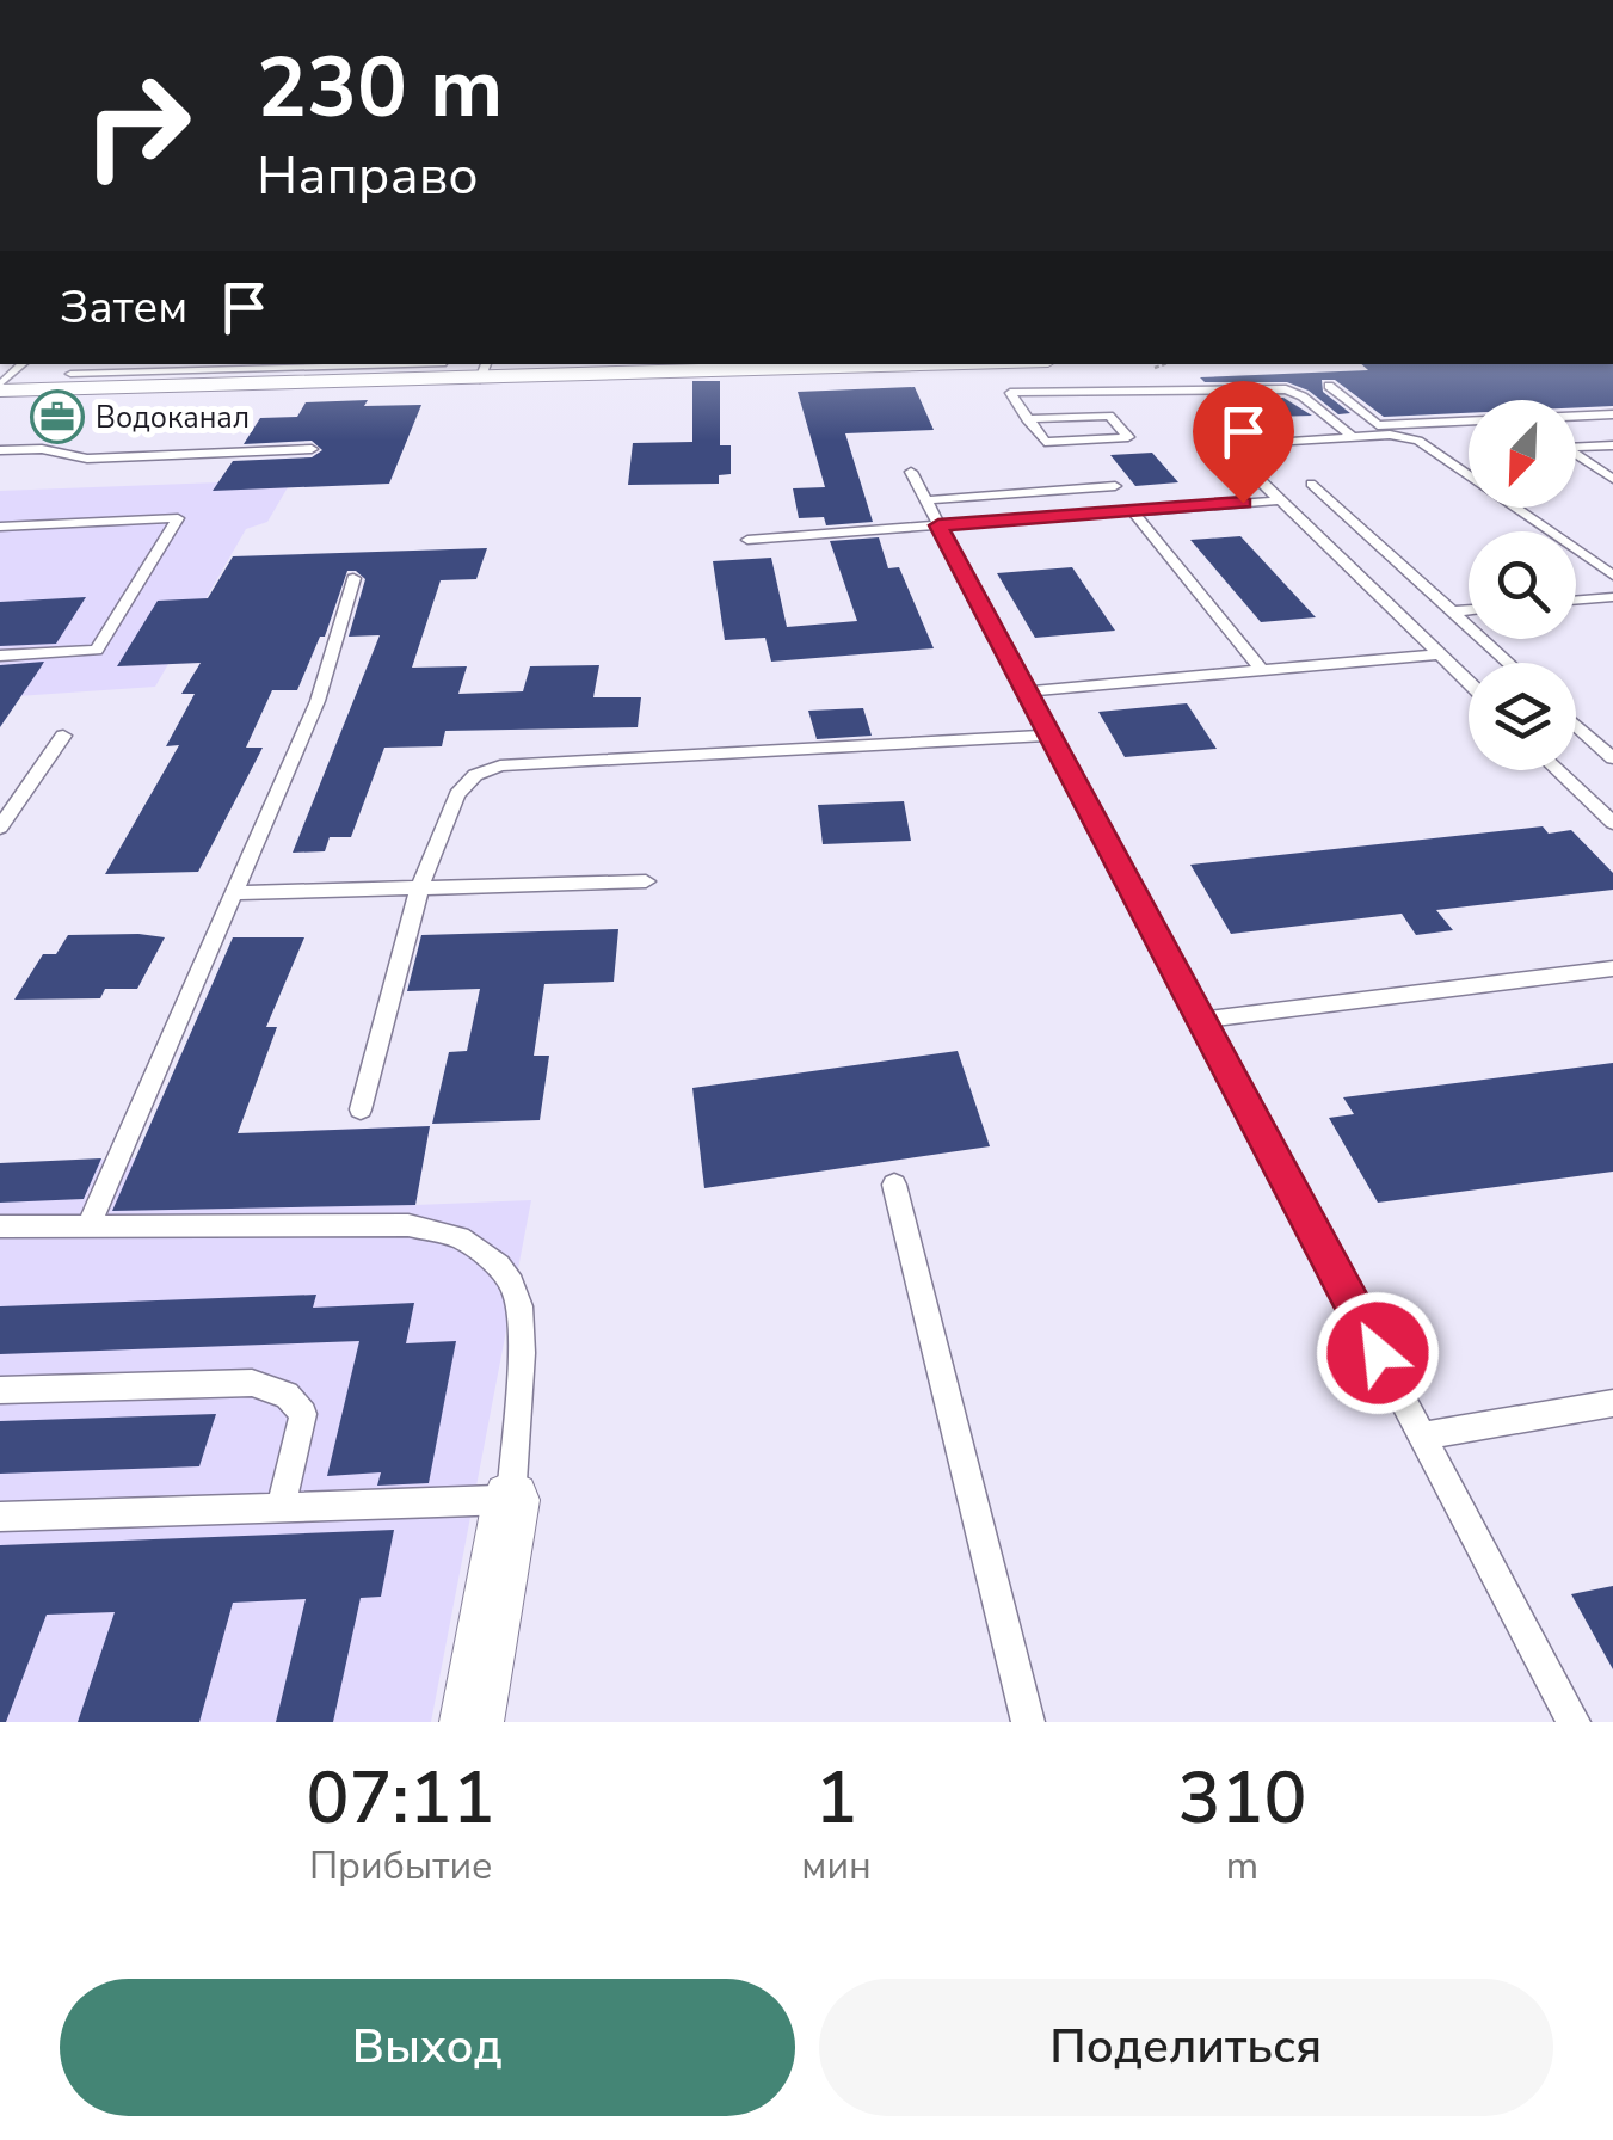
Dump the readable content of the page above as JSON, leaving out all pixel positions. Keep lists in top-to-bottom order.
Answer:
{
  "places": {
    "office": ["Водоканал"]
  },
  "north": "bottom left",
  "page": {
    "turn": ["230 m", "Направо"],
    "then": "Затем",
    "eta": [
      "07:11",
      "Прибытие",
      "1",
      "мин",
      "310",
      "m"
    ],
    "buttons": ["Выход", "Поделиться"]
  }
}
